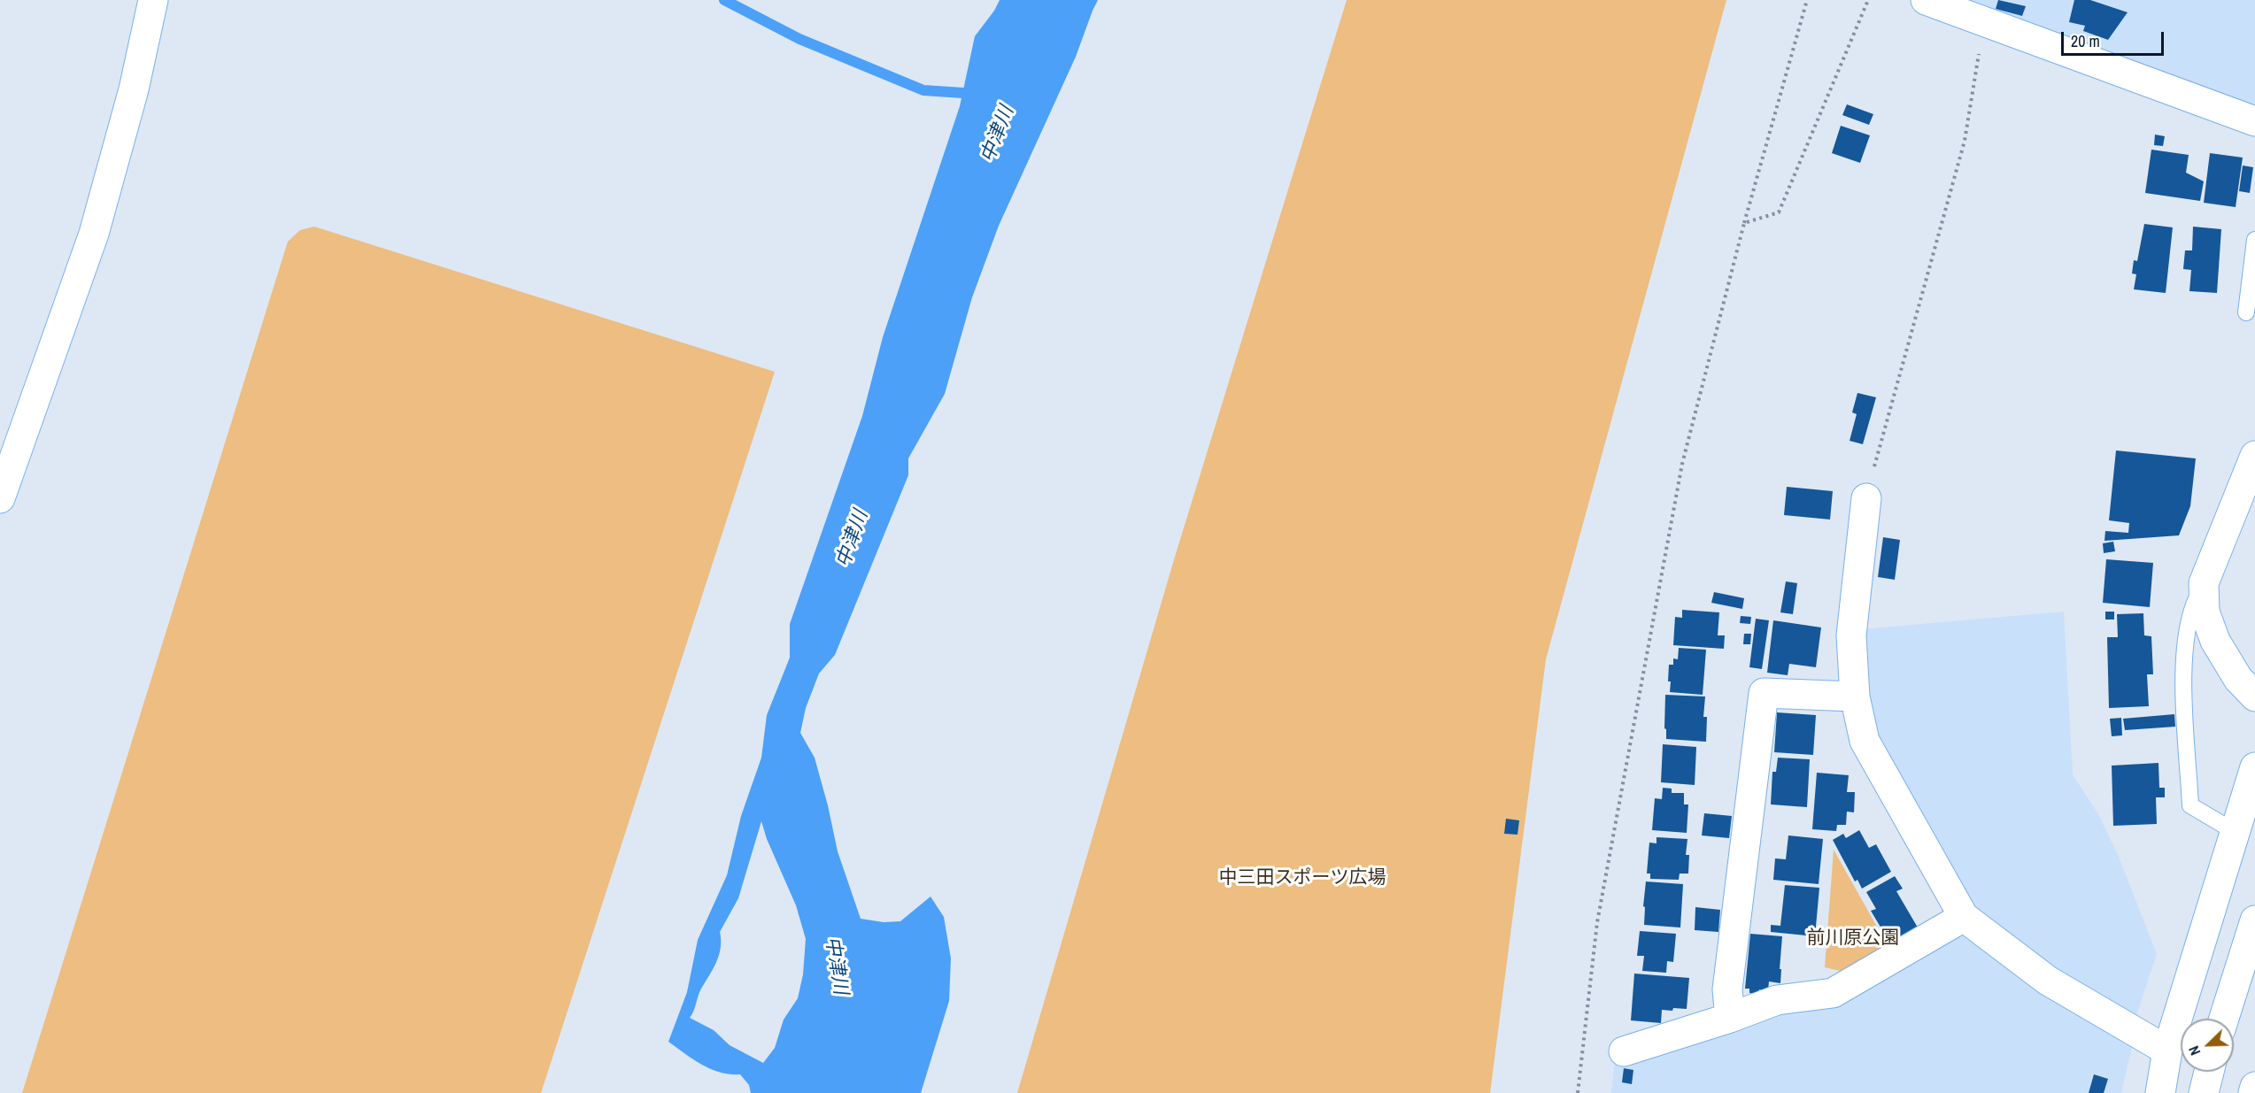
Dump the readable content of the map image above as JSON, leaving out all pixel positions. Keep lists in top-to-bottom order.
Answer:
{
  "water": ["中津川"],
  "parks": ["中三田スポーツ広場", "前川原公園"],
  "scale_bar": "20 m",
  "north": "bottom left"
}
